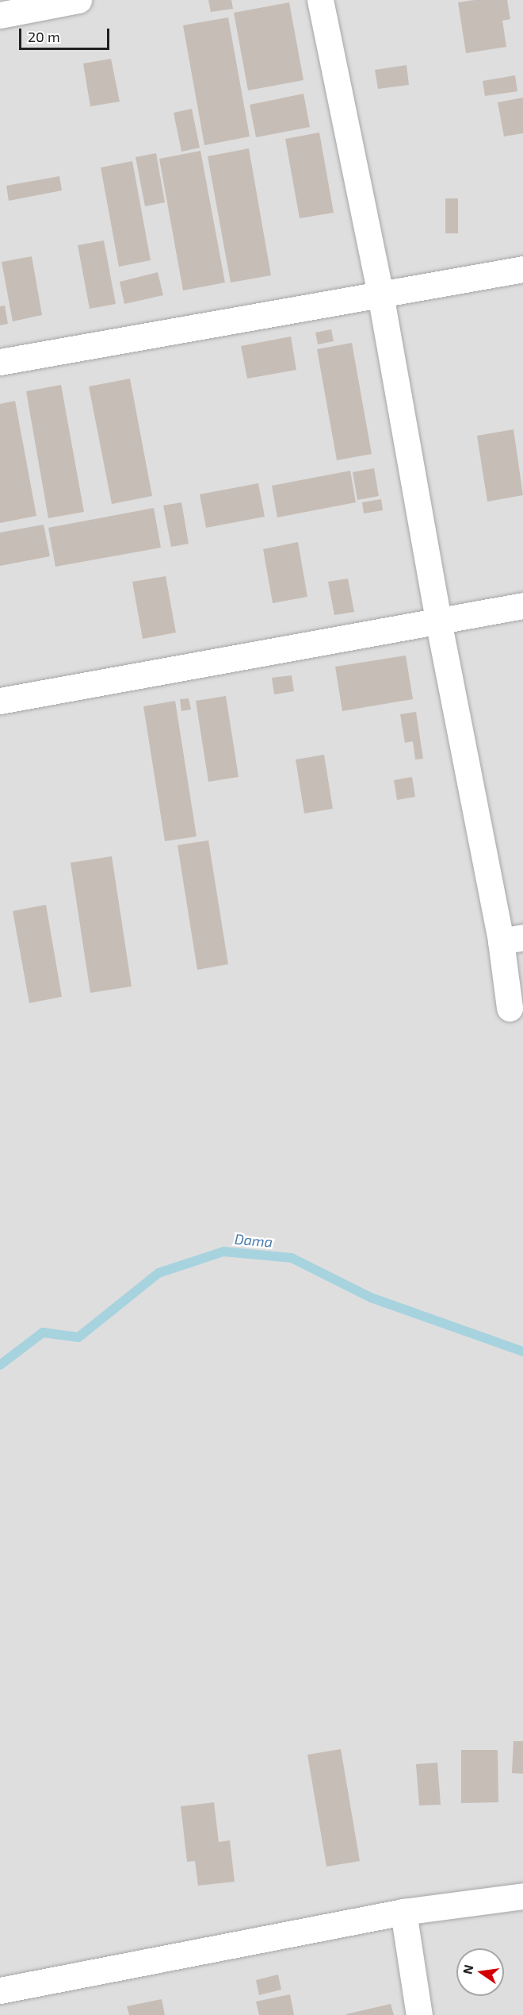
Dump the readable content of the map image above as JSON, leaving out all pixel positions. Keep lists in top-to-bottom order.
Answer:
{
  "water": ["Dama"],
  "scale_bar": "20 m",
  "north": "left"
}
